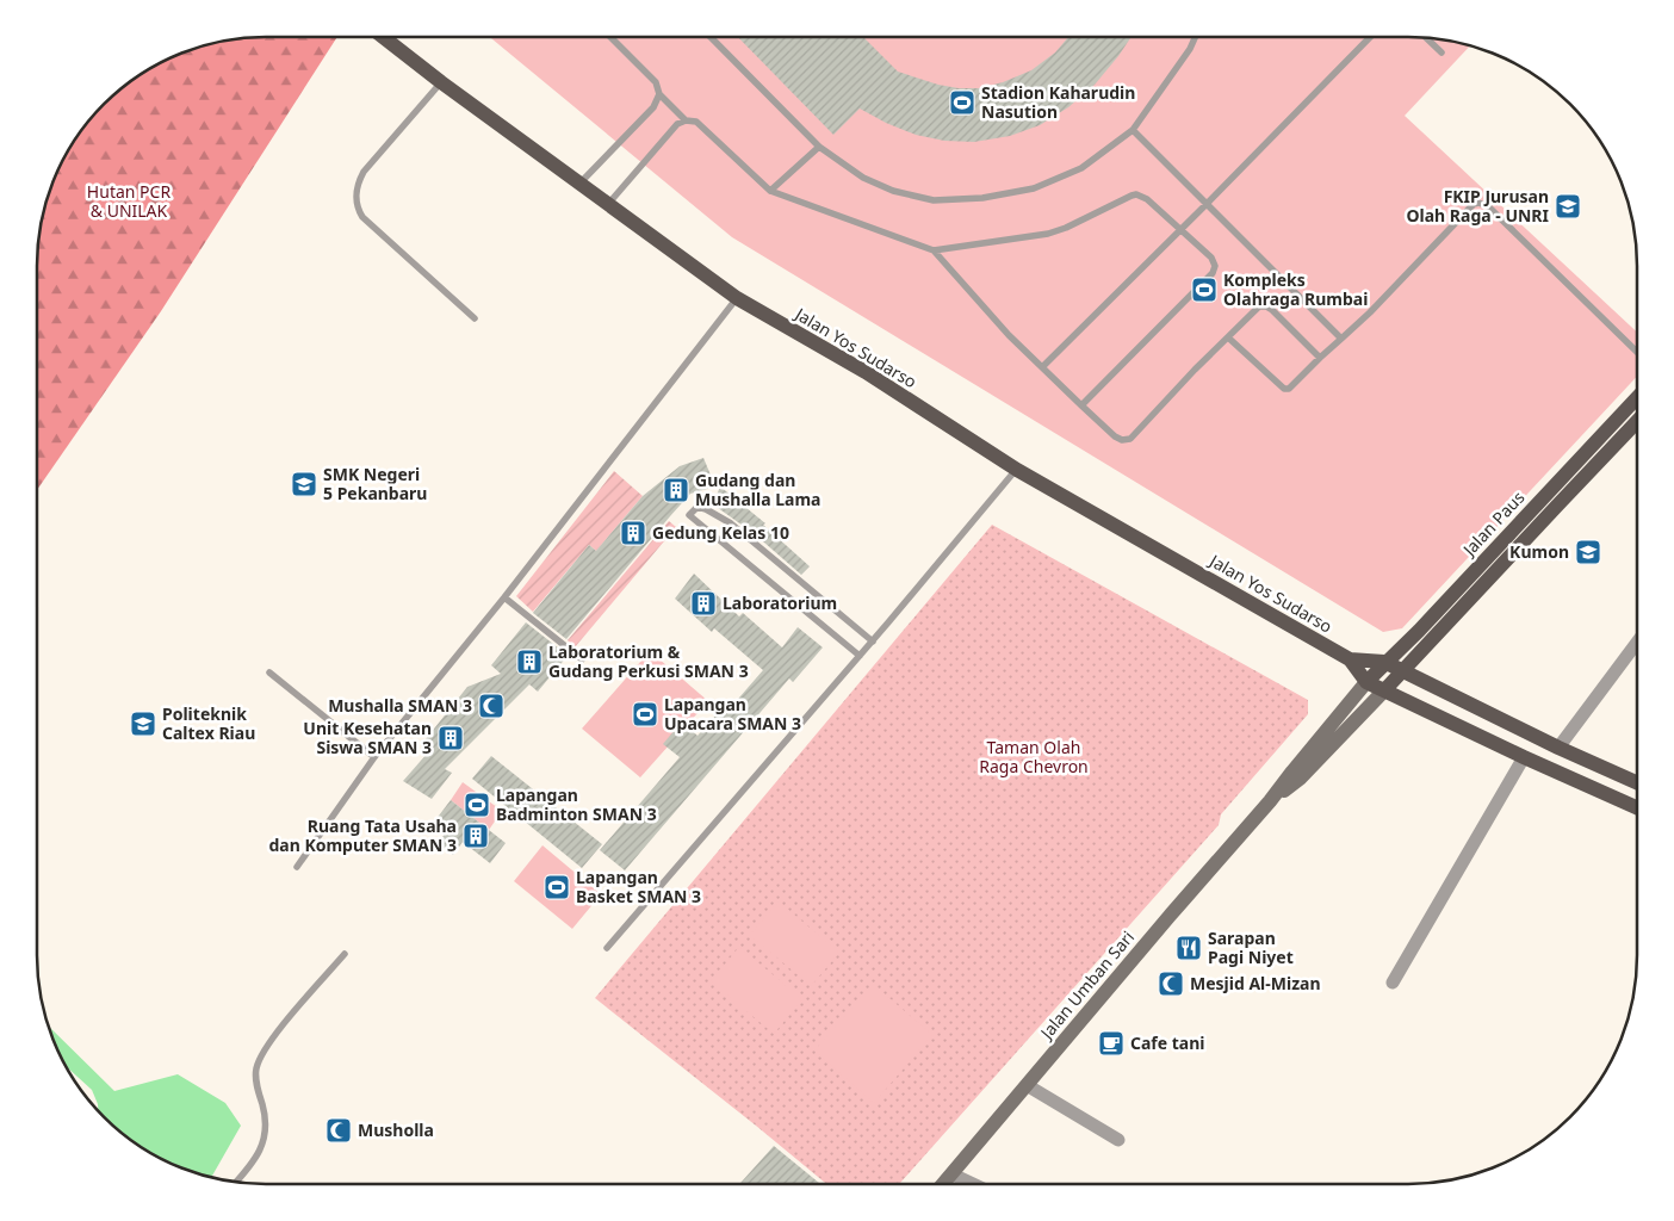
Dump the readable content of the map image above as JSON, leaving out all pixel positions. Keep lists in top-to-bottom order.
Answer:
{
  "streets": {
    "main road": ["Jalan Yos Sudarso", "Jalan Paus", "Jalan Umban Sari"]
  },
  "crossings": [
    ["Jalan Yos Sudarso", "Jalan Paus"],
    ["Jalan Yos Sudarso", "Jalan Umban Sari"],
    ["Jalan Paus", "Jalan Umban Sari"]
  ],
  "parks": ["Hutan PCR & UNILAK", "Taman Olah Raga Chevron"],
  "places": {
    "sports": [
      "Stadion Kaharudin Nasution",
      "Kompleks Olahraga Rumbai",
      "Lapangan Upacara SMAN 3",
      "Lapangan Badminton SMAN 3",
      "Lapangan Basket SMAN 3"
    ],
    "school or university": [
      "FKIP Jurusan Olah Raga - UNRI",
      "SMK Negeri 5 Pekanbaru",
      "Kumon",
      "Politeknik Caltex Riau"
    ],
    "building": [
      "Gudang dan Mushalla Lama",
      "Gedung Kelas 10",
      "Laboratorium",
      "Laboratorium & Gudang Perkusi SMAN 3",
      "Unit Kesehatan Siswa SMAN 3",
      "Ruang Tata Usaha dan Komputer SMAN 3"
    ],
    "mosque": ["Mushalla SMAN 3", "Mesjid Al-Mizan", "Musholla"],
    "restaurant": ["Sarapan Pagi Niyet"],
    "cafe": ["Cafe tani"]
  }
}
